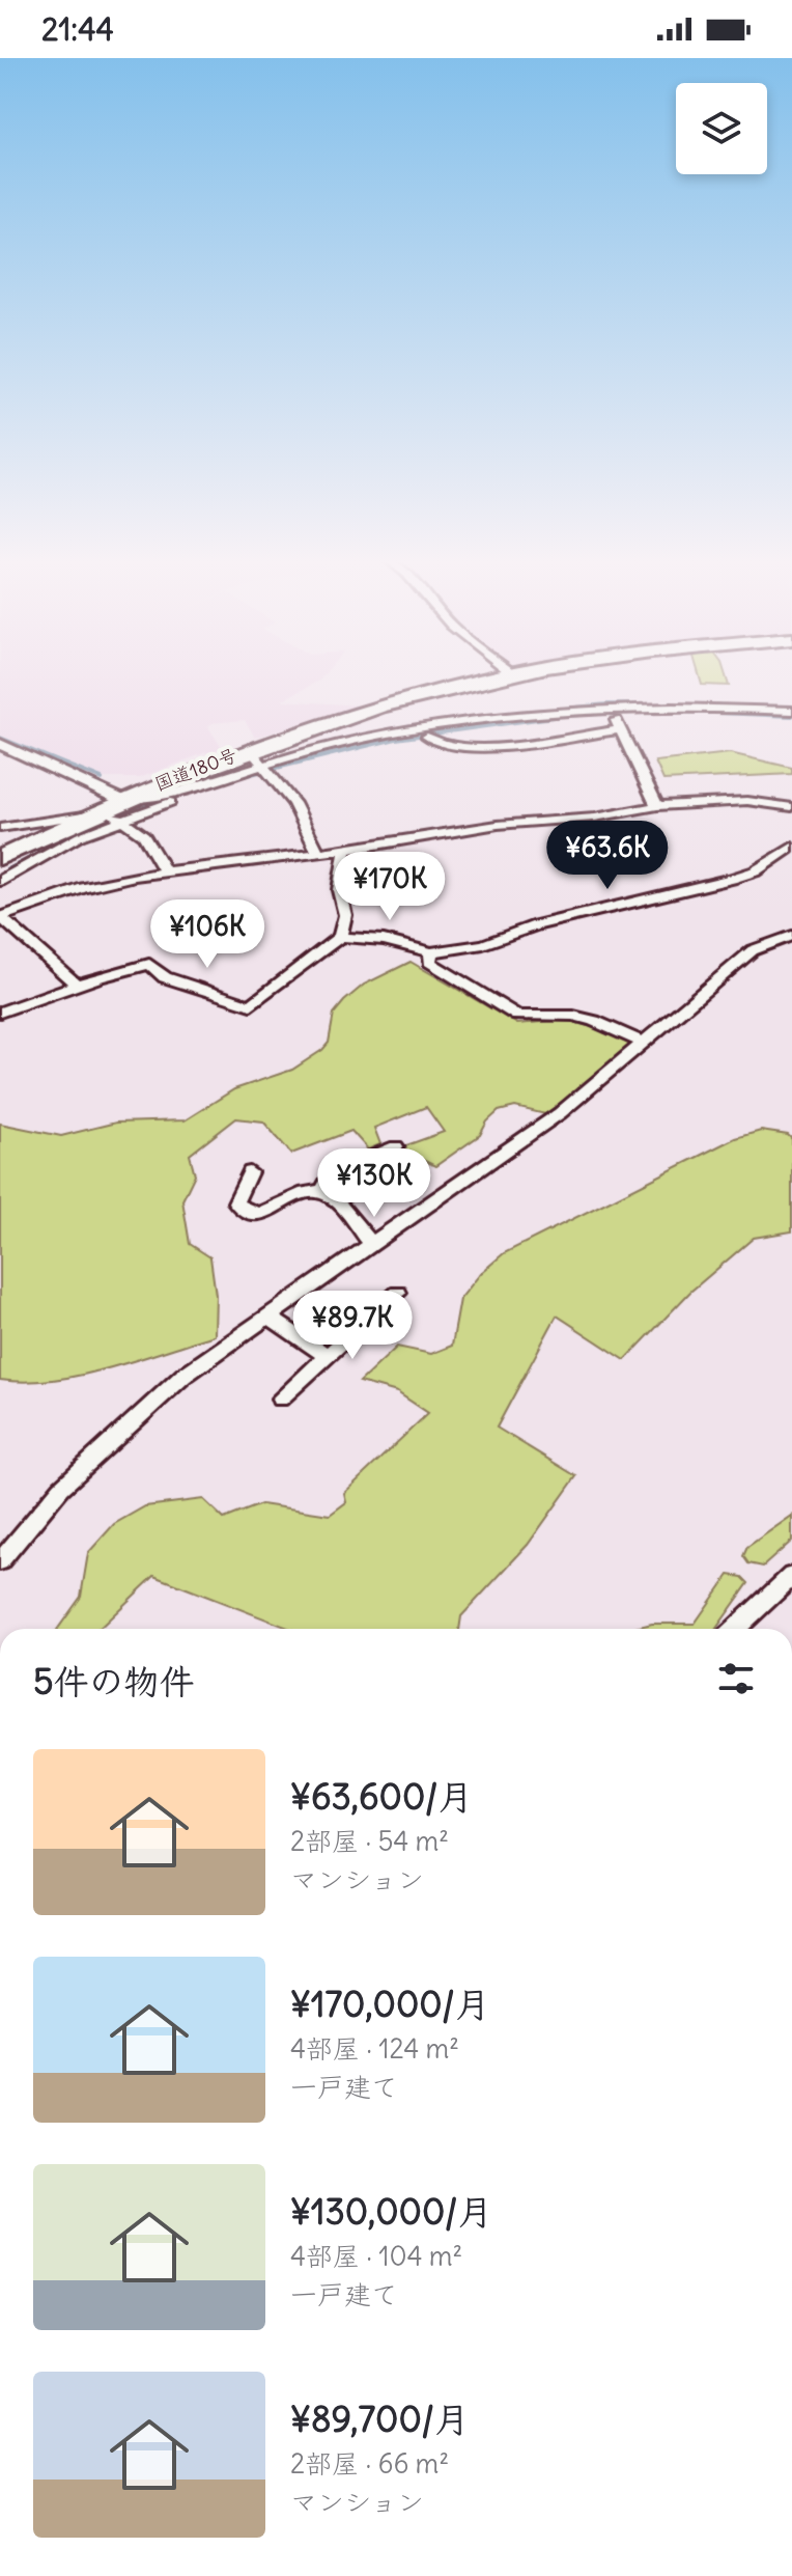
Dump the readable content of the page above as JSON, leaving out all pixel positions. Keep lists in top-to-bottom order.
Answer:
{
  "streets": {
    "highway": ["国道180号"]
  },
  "page": {
    "status": "21:44",
    "price": [
      "¥63.6K",
      "¥170K",
      "¥106K",
      "¥130K",
      "¥89.7K"
    ],
    "heading": "5件の物件",
    "list": [
      {
        "name": "¥63,600/月",
        "note": "2部屋 · 54 m² · マンション"
      },
      {
        "name": "¥170,000/月",
        "note": "4部屋 · 124 m² · 一戸建て"
      },
      {
        "name": "¥130,000/月",
        "note": "4部屋 · 104 m² · 一戸建て"
      },
      {
        "name": "¥89,700/月",
        "note": "2部屋 · 66 m² · マンション"
      }
    ]
  }
}
